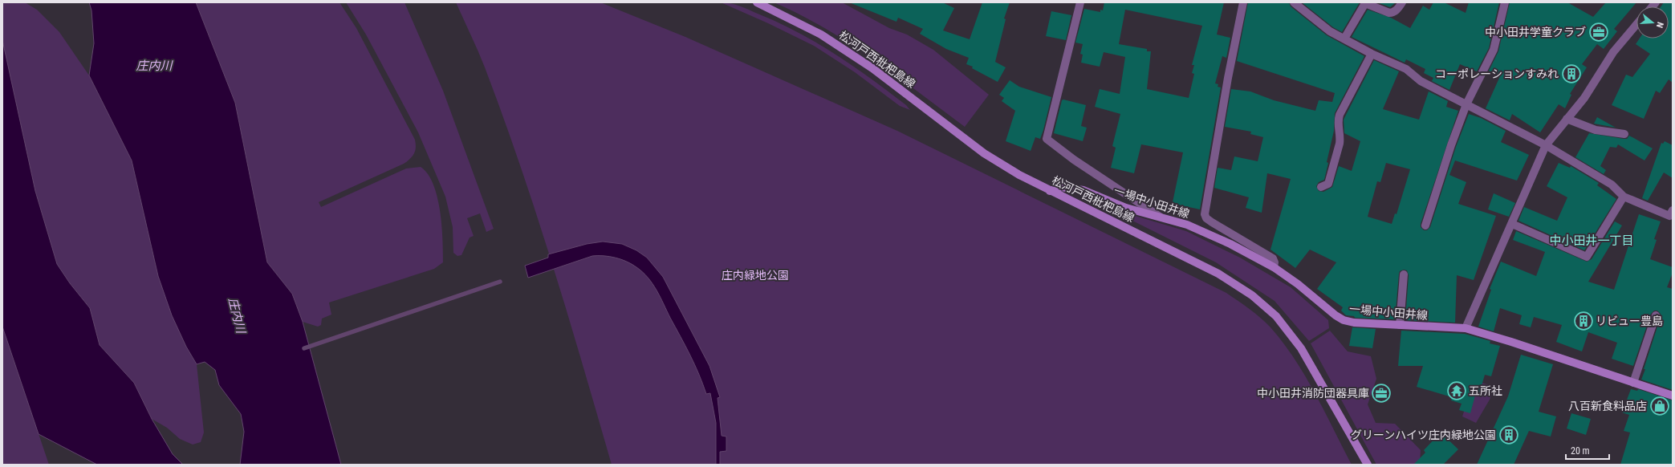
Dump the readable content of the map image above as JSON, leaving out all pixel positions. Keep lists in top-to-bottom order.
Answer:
{
  "streets": {
    "main road": ["松河戸西枇杷島線", "一場中小田井線"]
  },
  "crossings": [
    ["松河戸西枇杷島線", "一場中小田井線"]
  ],
  "districts": ["中小田井一丁目"],
  "water": ["庄内川"],
  "parks": ["庄内緑地公園"],
  "places": {
    "office": ["中小田井学童クラブ", "中小田井消防団器具庫"],
    "building": ["コーポレーションすみれ", "リビュー豊島", "グリーンハイツ庄内緑地公園"],
    "temple": ["五所社"],
    "shop": ["八百新食料品店"]
  },
  "scale_bar": "20 m",
  "north": "right"
}
